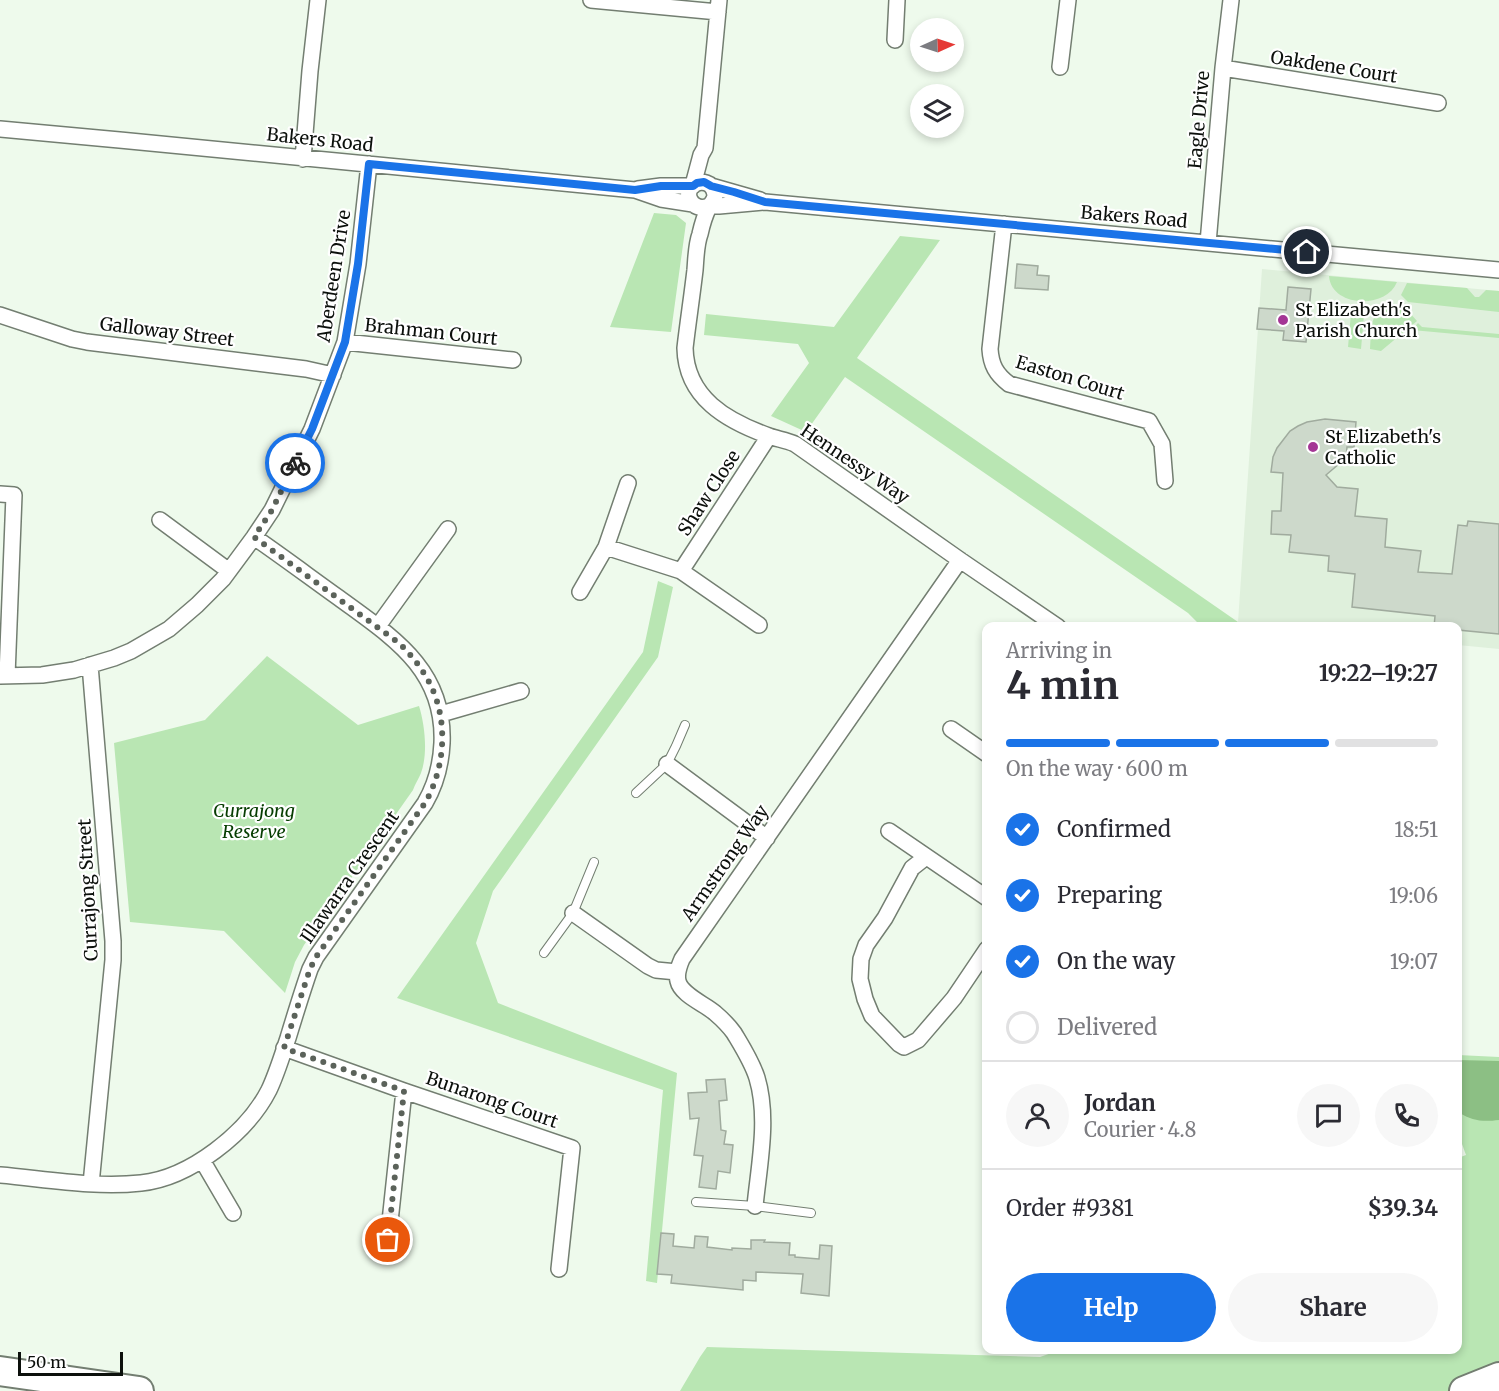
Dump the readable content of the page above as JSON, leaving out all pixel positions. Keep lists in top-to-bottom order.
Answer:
{
  "streets": {
    "street": [
      "Oakdene Court",
      "Eagle Drive",
      "Bakers Road",
      "Aberdeen Drive",
      "Galloway Street",
      "Brahman Court",
      "Easton Court",
      "Hennessy Way",
      "Shaw Close",
      "Armstrong Way",
      "Illawarra Crescent",
      "Currajong Street",
      "Bunarong Court"
    ]
  },
  "crossings": [
    ["Oakdene Court", "Eagle Drive"],
    ["Eagle Drive", "Bakers Road"],
    ["Bakers Road", "Aberdeen Drive"],
    ["Bakers Road", "Easton Court"],
    ["Bakers Road", "Hennessy Way"],
    ["Aberdeen Drive", "Galloway Street"],
    ["Aberdeen Drive", "Brahman Court"],
    ["Aberdeen Drive", "Illawarra Crescent"],
    ["Aberdeen Drive", "Currajong Street"],
    ["Hennessy Way", "Shaw Close"],
    ["Hennessy Way", "Armstrong Way"],
    ["Illawarra Crescent", "Currajong Street"],
    ["Illawarra Crescent", "Bunarong Court"]
  ],
  "parks": ["Currajong Reserve"],
  "places": ["St Elizabeth's Parish Church", "St Elizabeth's Catholic"],
  "scale_bar": "50 m",
  "north": "right",
  "page": {
    "heading": ["4 min", "Arriving in", "19:22–19:27"],
    "panel": [
      "Jordan",
      "Courier · 4.8",
      "Order #9381",
      "$39.34"
    ],
    "bar": "On the way · 600 m",
    "list": [
      ["Confirmed", "18:51"],
      ["Preparing", "19:06"],
      ["On the way", "19:07"],
      "Delivered"
    ],
    "buttons": ["Help", "Share"],
    "scale": "50 m"
  }
}
